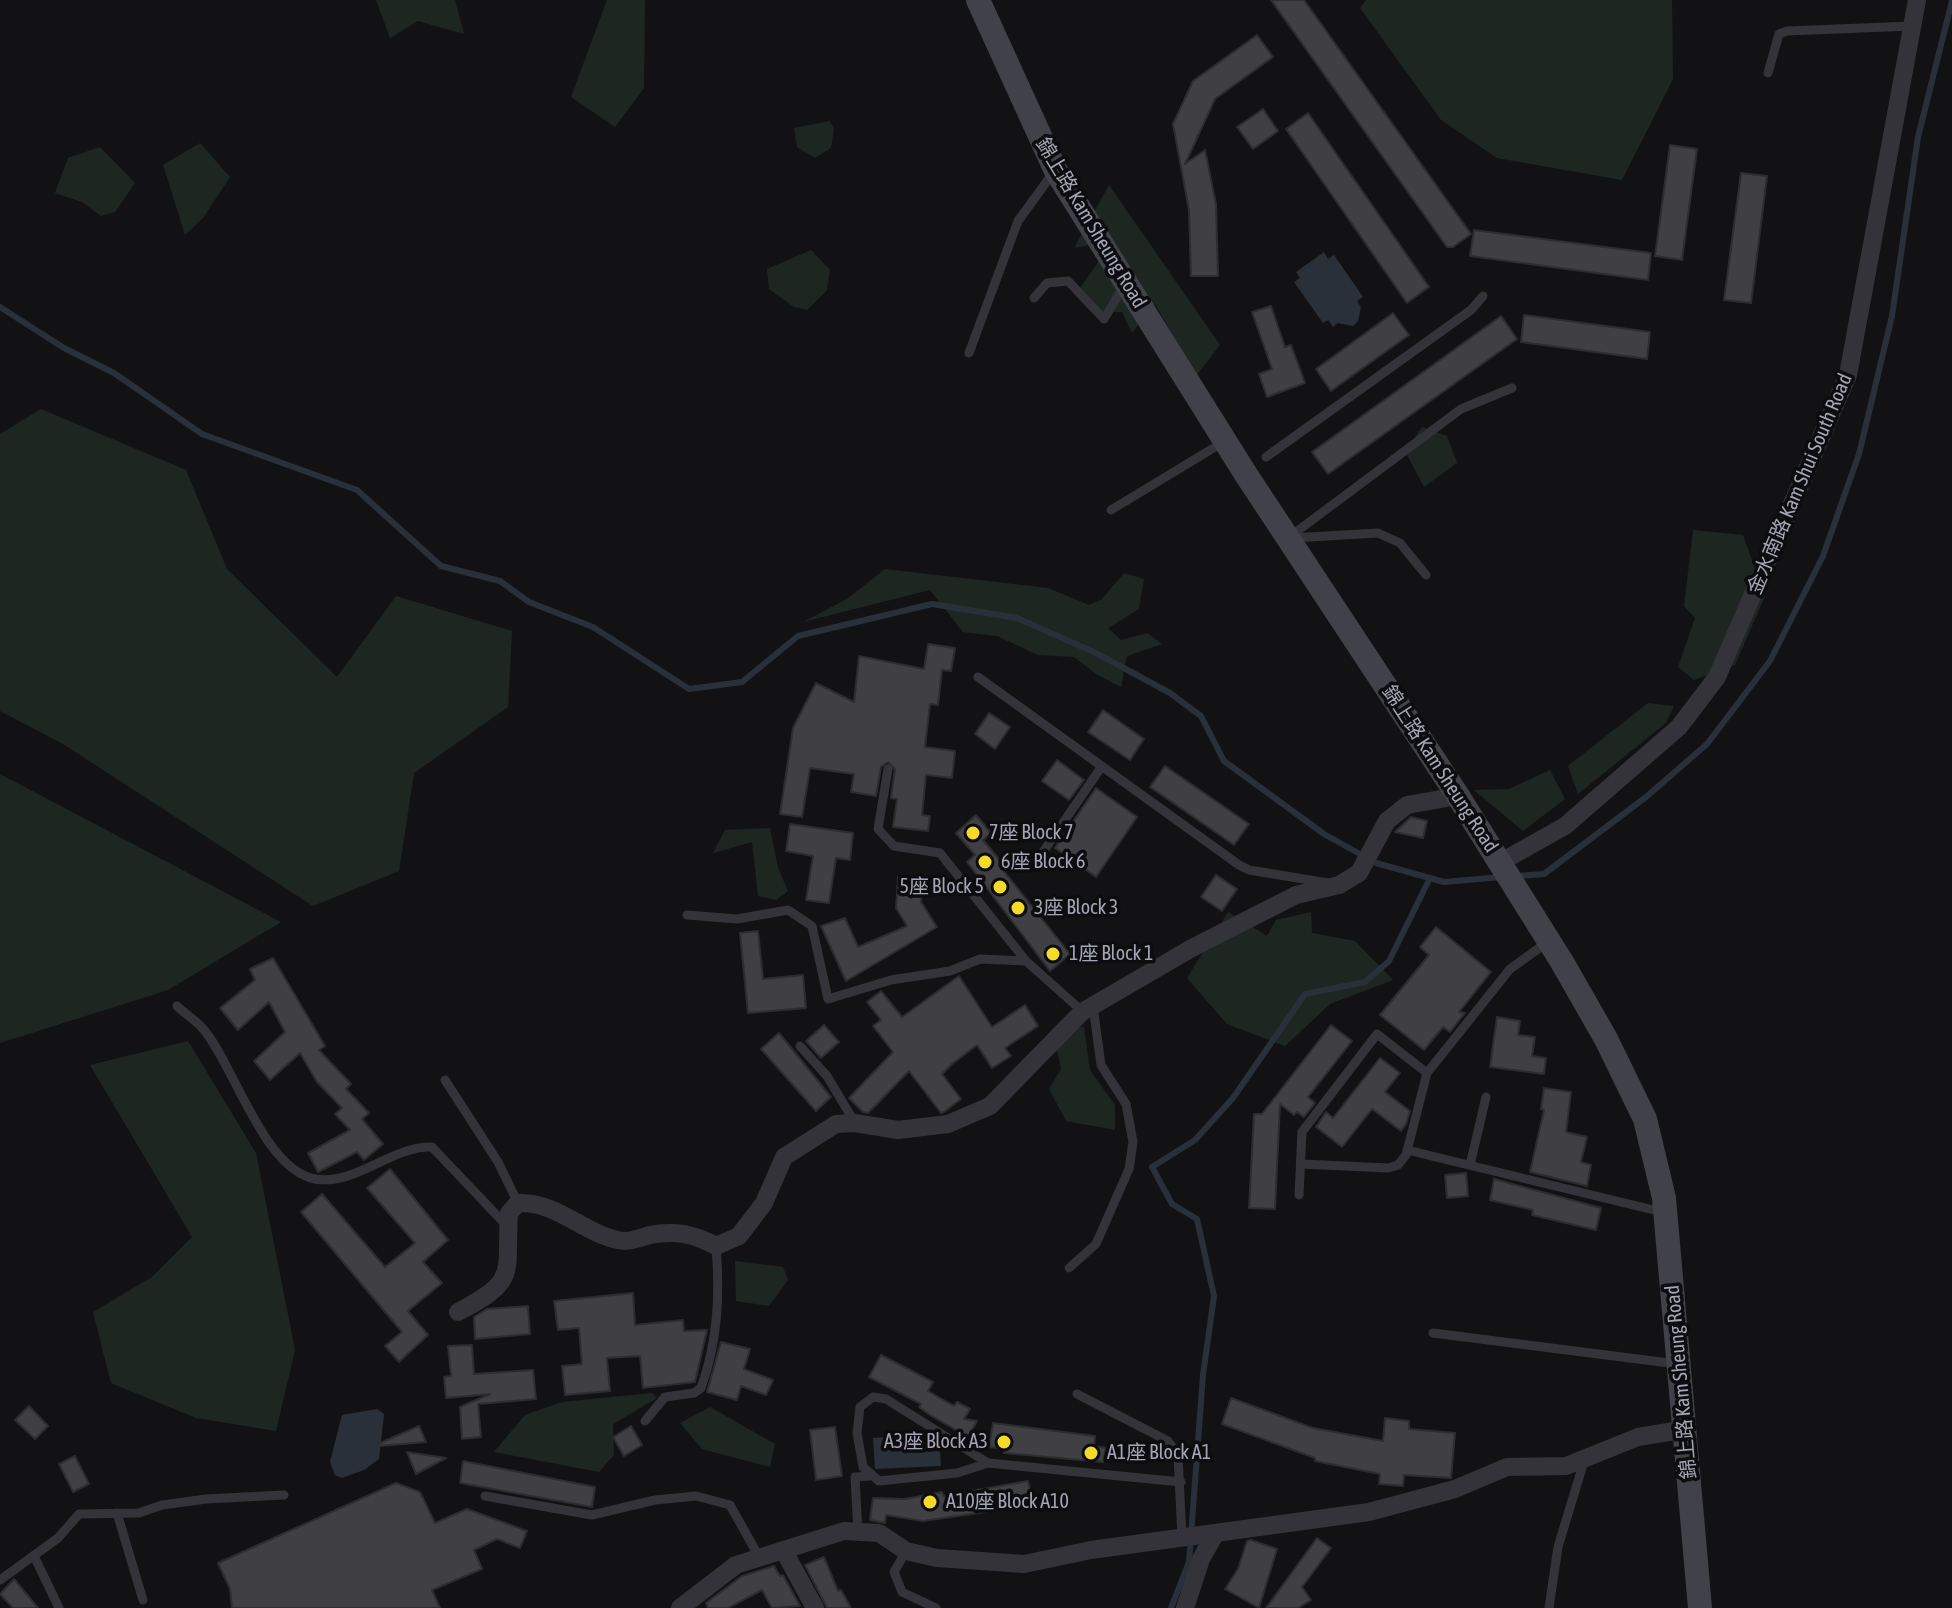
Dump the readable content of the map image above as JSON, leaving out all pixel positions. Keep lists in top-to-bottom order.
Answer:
{
  "streets": {
    "main road": ["錦上路 Kam Sheung Road"],
    "street": ["金水南路 Kam Shui South Road"]
  },
  "crossings": [
    ["錦上路 Kam Sheung Road", "金水南路 Kam Shui South Road"]
  ],
  "places": [
    "7座 Block 7",
    "6座 Block 6",
    "5座 Block 5",
    "3座 Block 3",
    "1座 Block 1",
    "A3座 Block A3",
    "A1座 Block A1",
    "A10座 Block A10"
  ]
}
